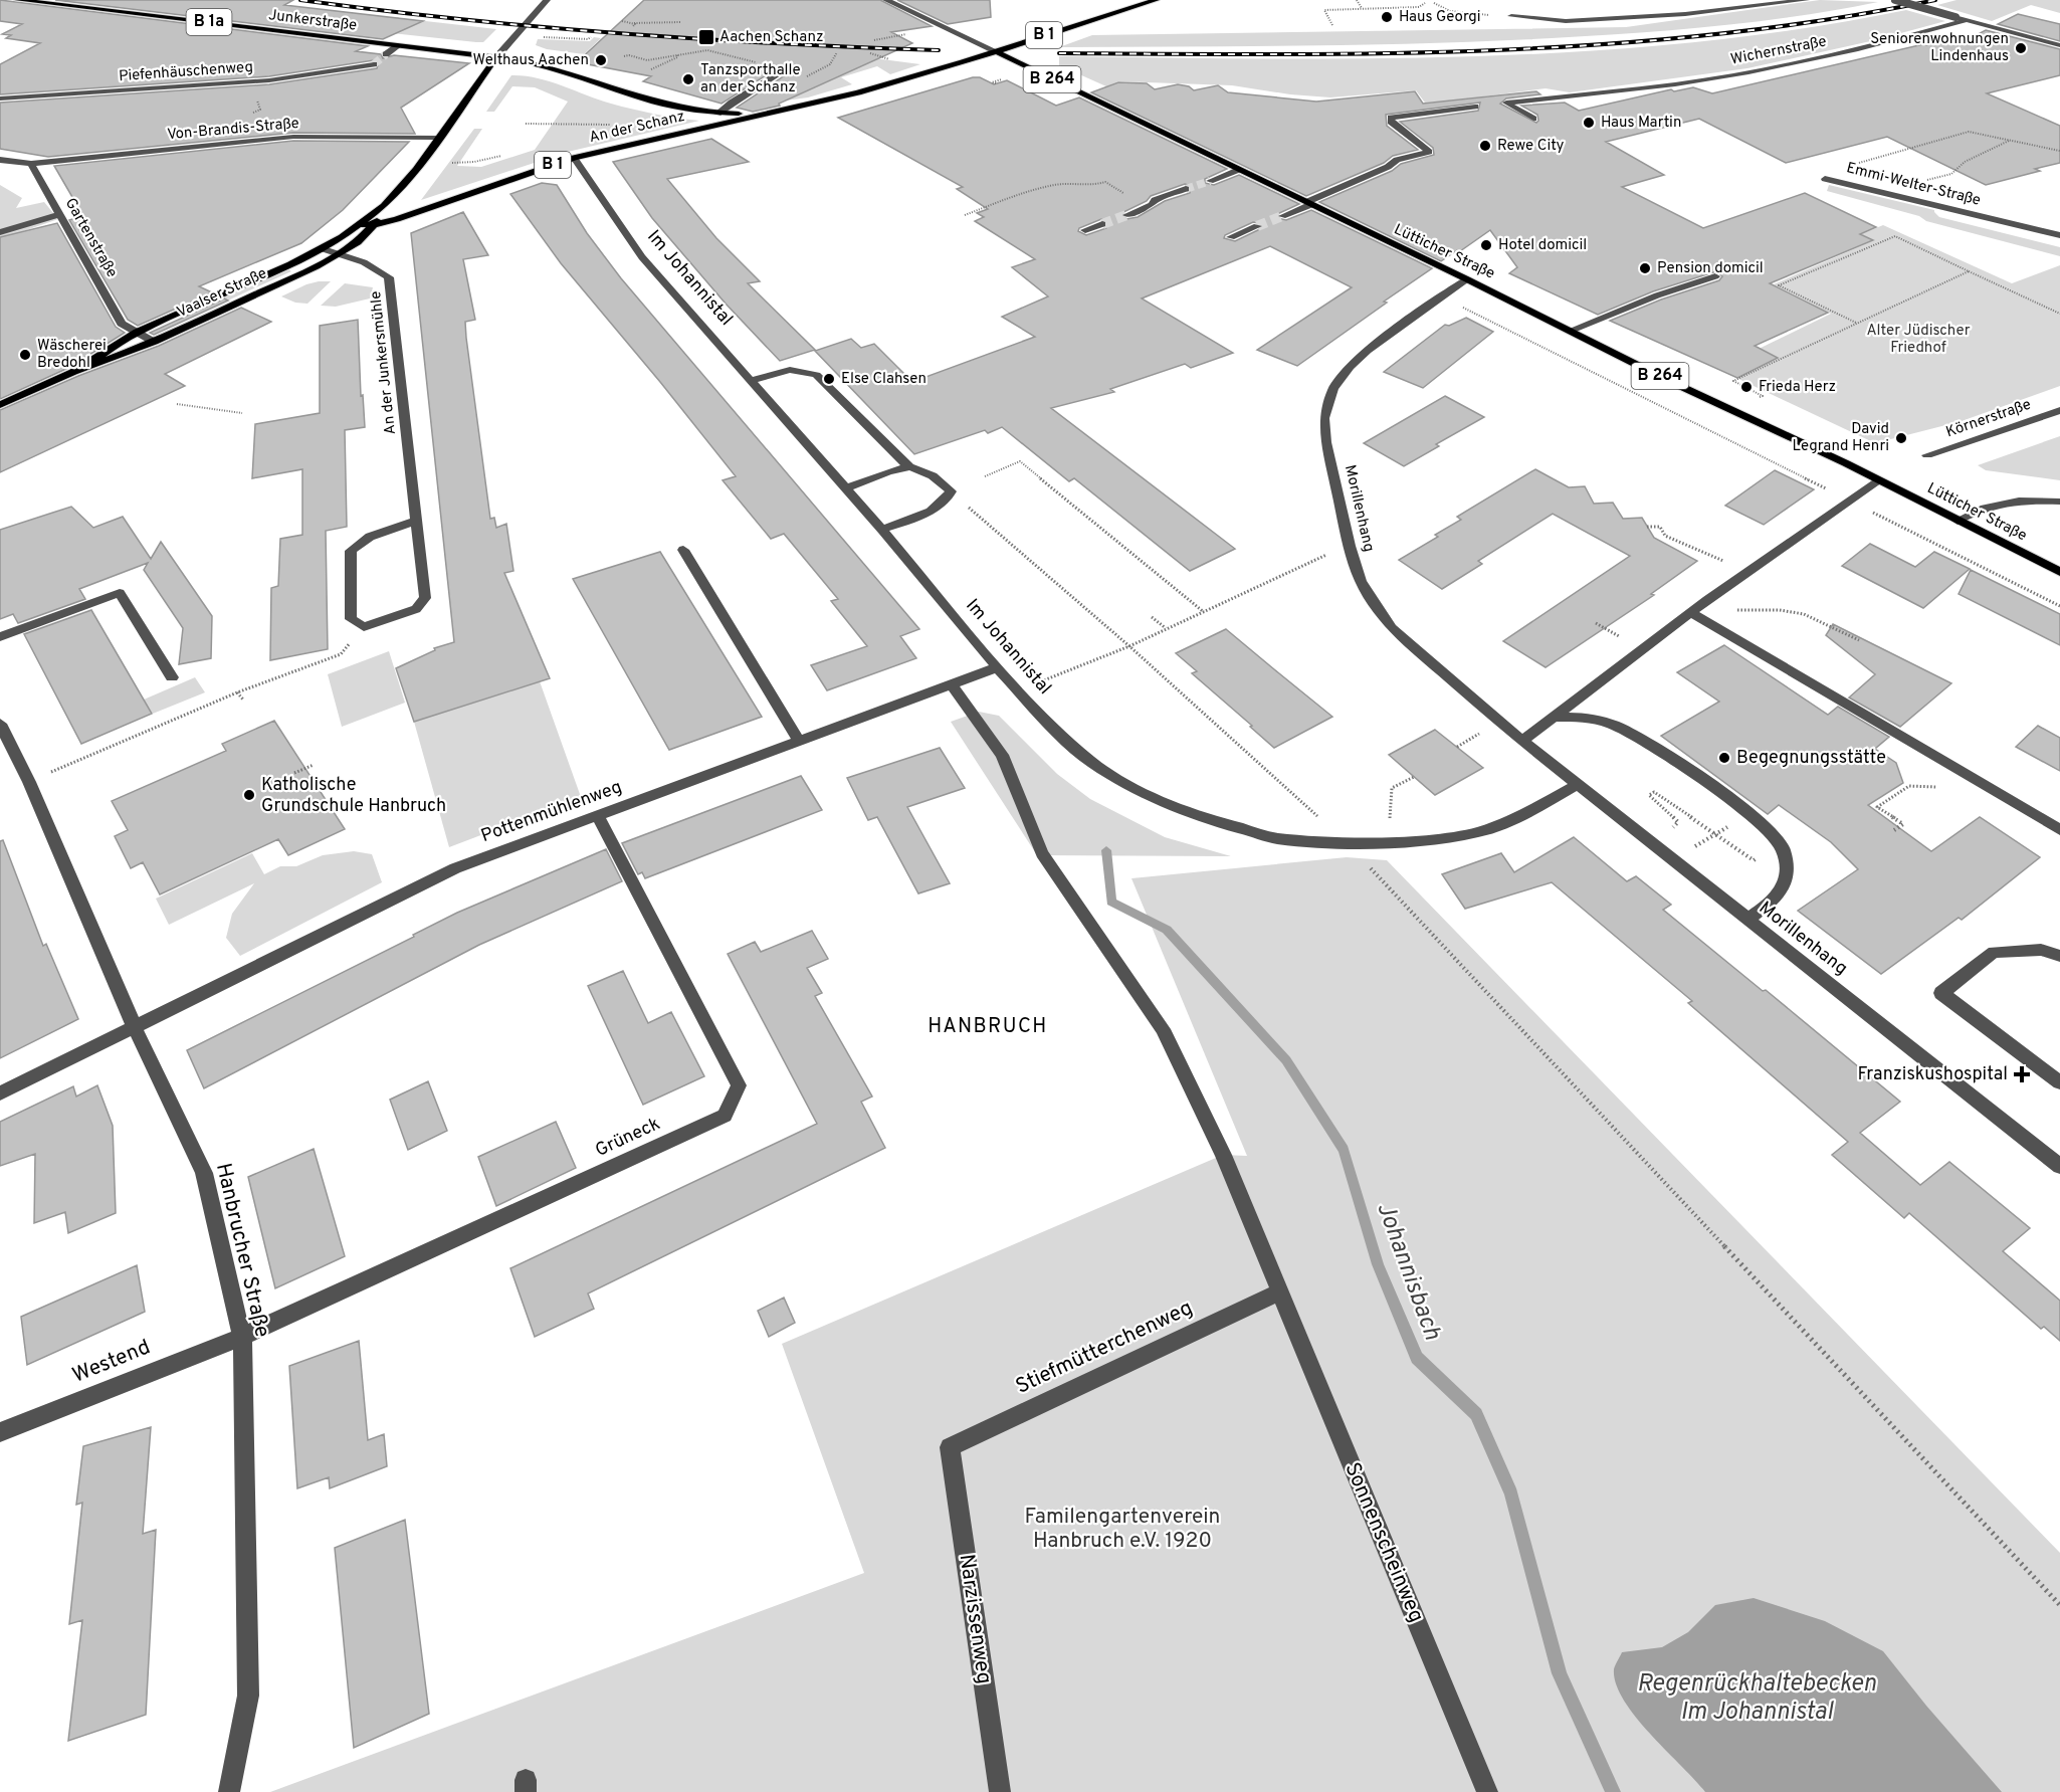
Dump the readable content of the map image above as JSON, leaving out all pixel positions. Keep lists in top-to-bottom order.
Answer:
{
  "streets": {
    "main road": [
      "Junkerstraße",
      "B 1a",
      "B 1",
      "B 264",
      "An der Schanz",
      "Lütticher Straße",
      "Vaalser Straße"
    ],
    "street": [
      "Wichernstraße",
      "Piefenhäuschenweg",
      "Von-Brandis-Straße",
      "Emmi-Welter-Straße",
      "Gartenstraße",
      "Im Johannistal",
      "An der Junkersmühle",
      "Körnerstraße",
      "Morillenhang",
      "Pottenmühlenweg",
      "Grüneck",
      "Hanbrucher Straße",
      "Stiefmütterchenweg",
      "Westend",
      "Sonnenscheinweg",
      "Narzissenweg"
    ]
  },
  "crossings": [
    ["Junkerstraße", "An der Schanz"],
    ["Junkerstraße", "Vaalser Straße"],
    ["B 1", "An der Schanz"],
    ["B 1", "Lütticher Straße"],
    ["An der Schanz", "Lütticher Straße"],
    ["An der Schanz", "Im Johannistal"],
    ["An der Schanz", "Vaalser Straße"],
    ["Von-Brandis-Straße", "Gartenstraße"],
    ["Von-Brandis-Straße", "Vaalser Straße"],
    ["Gartenstraße", "Vaalser Straße"],
    ["Lütticher Straße", "Morillenhang"],
    ["Im Johannistal", "Morillenhang"],
    ["Im Johannistal", "Pottenmühlenweg"],
    ["Vaalser Straße", "An der Junkersmühle"],
    ["Pottenmühlenweg", "Grüneck"],
    ["Pottenmühlenweg", "Hanbrucher Straße"],
    ["Pottenmühlenweg", "Sonnenscheinweg"],
    ["Grüneck", "Hanbrucher Straße"],
    ["Grüneck", "Westend"],
    ["Hanbrucher Straße", "Westend"],
    ["Stiefmütterchenweg", "Sonnenscheinweg"],
    ["Stiefmütterchenweg", "Narzissenweg"]
  ],
  "districts": ["HANBRUCH"],
  "water": ["Johannisbach", "Regenrückhaltebecken Im Johannistal"],
  "parks": ["Alter Jüdischer Friedhof", "Familengartenverein Hanbruch e.V. 1920"],
  "places": {
    "other": [
      "Haus Georgi",
      "Seniorenwohnungen Lindenhaus",
      "Welthaus Aachen",
      "Tanzsporthalle an der Schanz",
      "Haus Martin",
      "Rewe City",
      "Hotel domicil",
      "Pension domicil",
      "Wäscherei Bredohl",
      "Else Clahsen",
      "Frieda Herz",
      "David Legrand Henri",
      "Begegnungsstätte",
      "Katholische Grundschule Hanbruch"
    ],
    "transit": ["Aachen Schanz"],
    "health": ["Franziskushospital"]
  }
}
